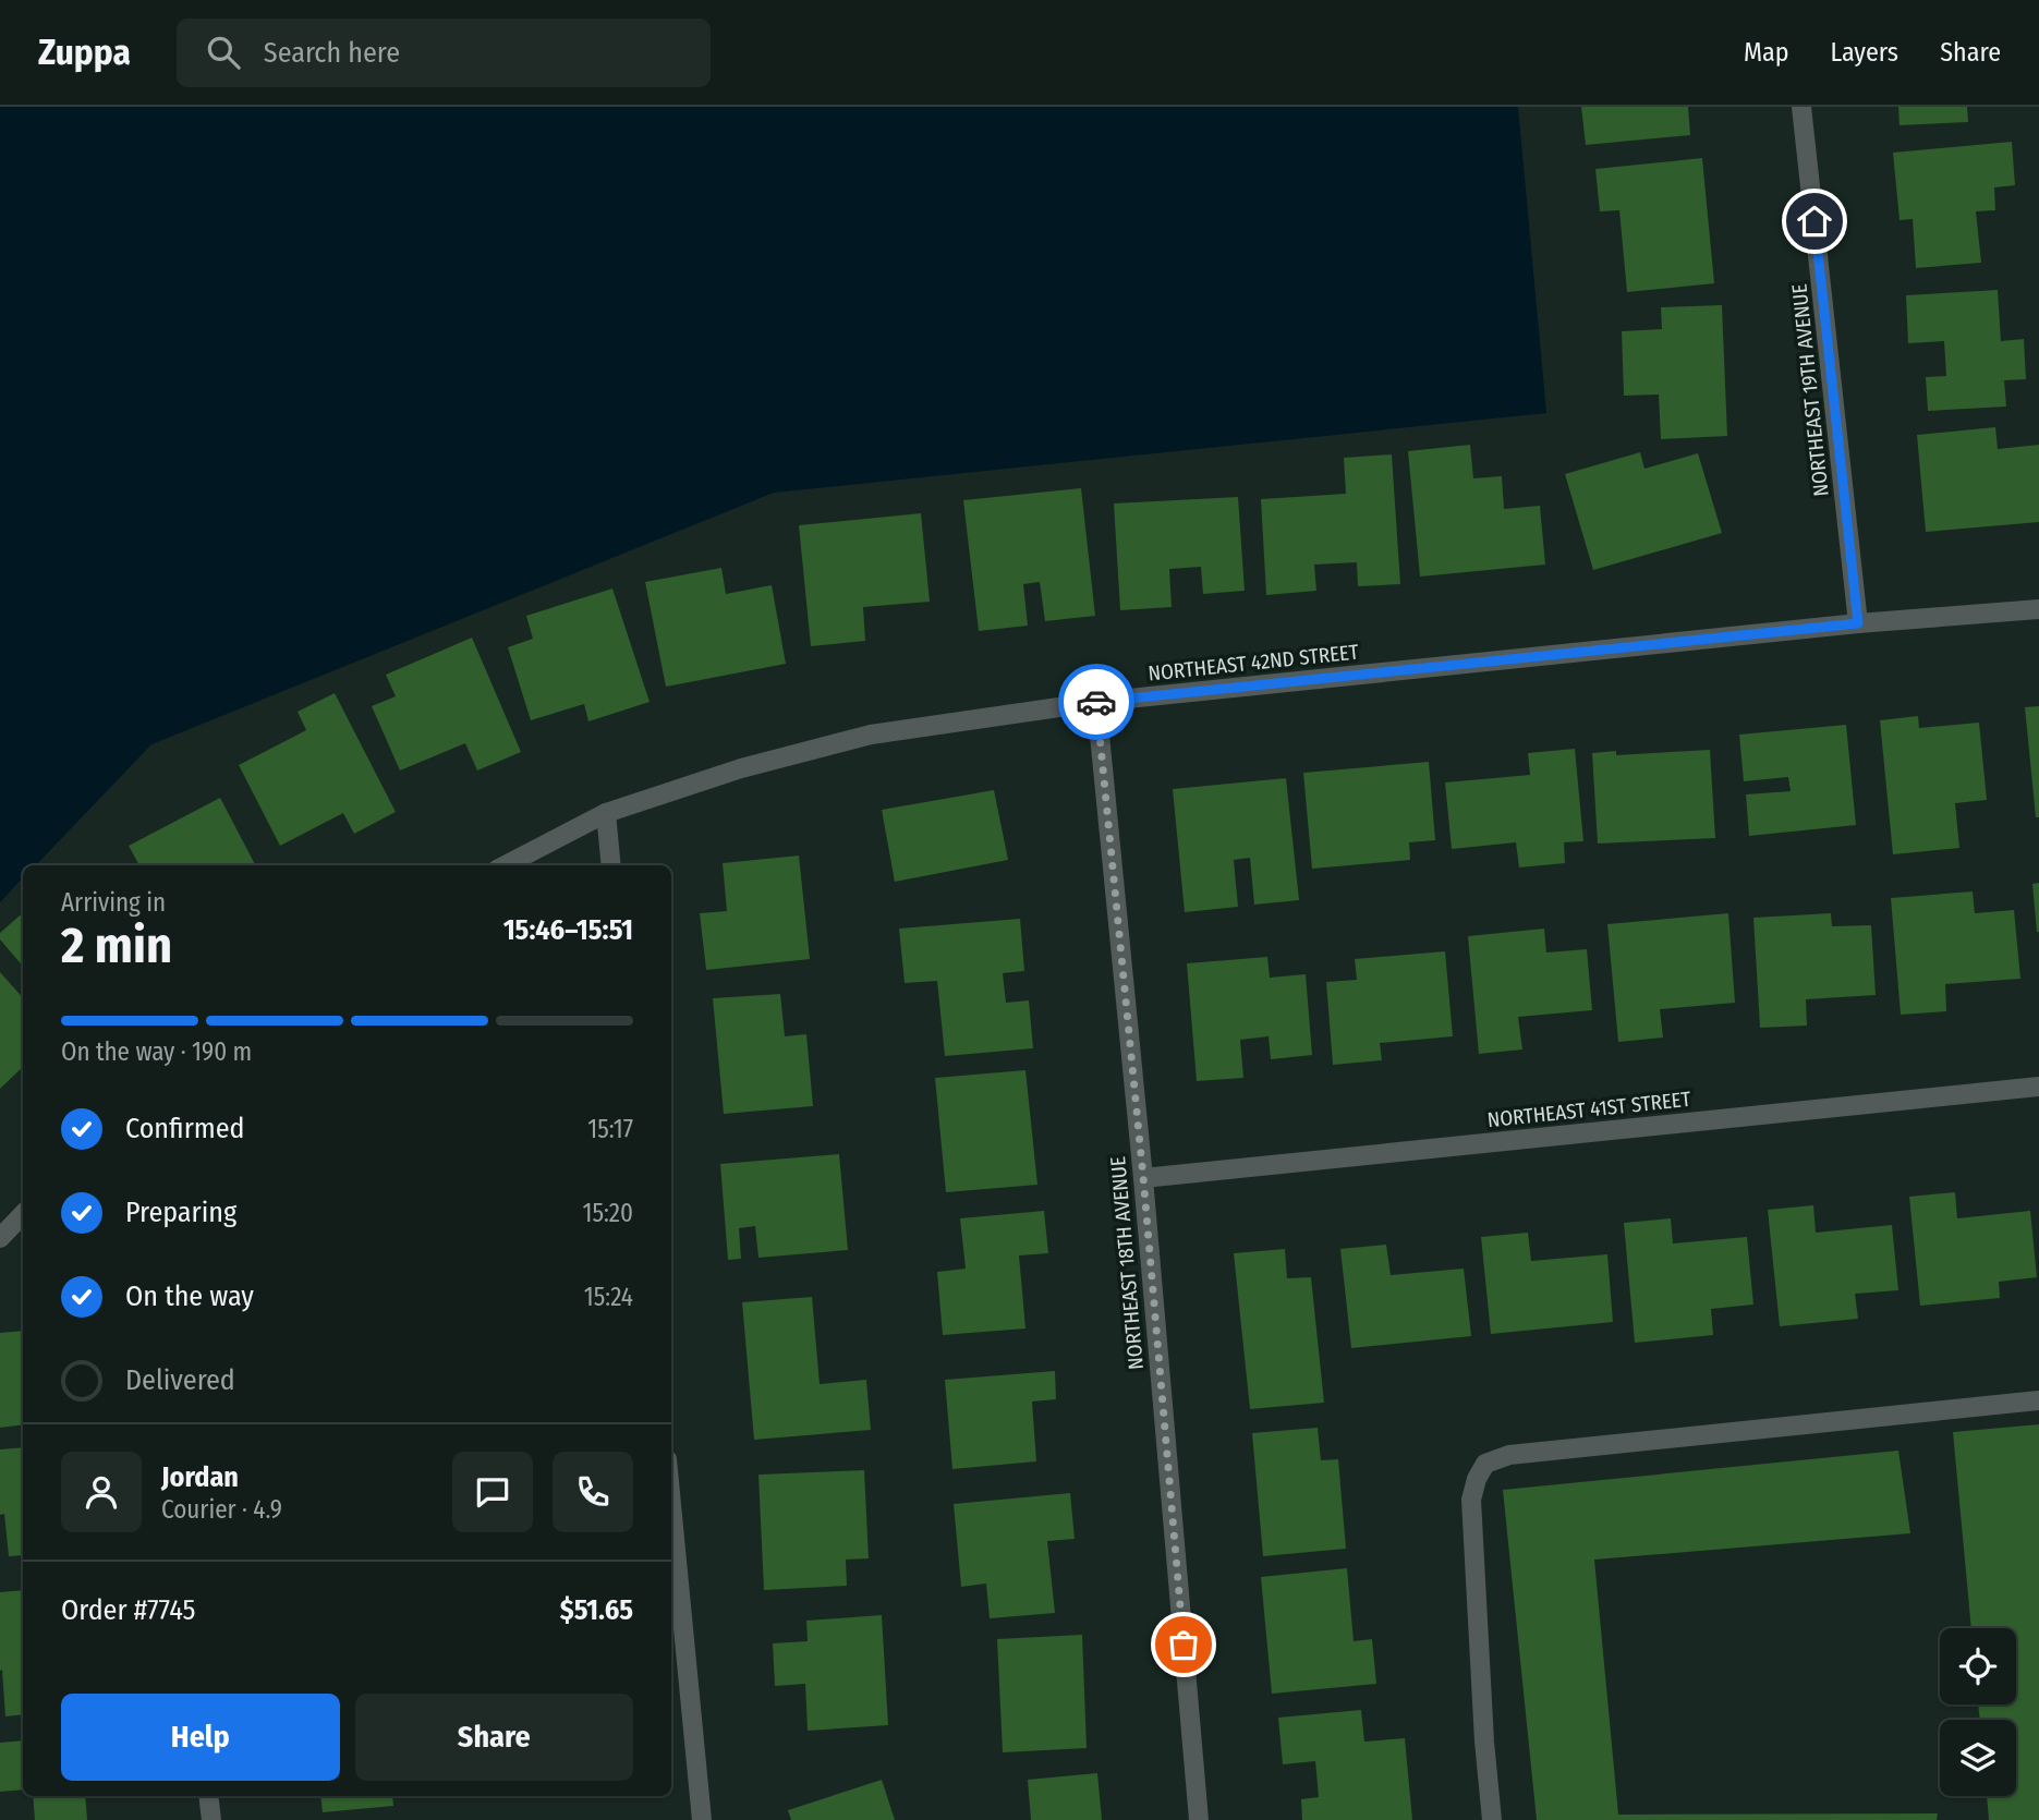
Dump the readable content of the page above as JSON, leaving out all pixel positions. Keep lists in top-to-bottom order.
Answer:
{
  "streets": {
    "street": [
      "NORTHEAST 19TH AVENUE",
      "NORTHEAST 42ND STREET",
      "NORTHEAST 41ST STREET",
      "NORTHEAST 18TH AVENUE"
    ]
  },
  "crossings": [
    ["NORTHEAST 19TH AVENUE", "NORTHEAST 42ND STREET"],
    ["NORTHEAST 42ND STREET", "NORTHEAST 18TH AVENUE"],
    ["NORTHEAST 41ST STREET", "NORTHEAST 18TH AVENUE"]
  ],
  "page": {
    "header": "Zuppa",
    "search": "Search here",
    "nav": ["Map", "Layers", "Share"],
    "heading": ["2 min", "Arriving in", "15:46–15:51"],
    "panel": [
      "Jordan",
      "Courier · 4.9",
      "Order #7745",
      "$51.65"
    ],
    "bar": "On the way · 190 m",
    "list": [
      ["Confirmed", "15:17"],
      ["Preparing", "15:20"],
      ["On the way", "15:24"],
      "Delivered"
    ],
    "buttons": ["Help", "Share"]
  }
}
